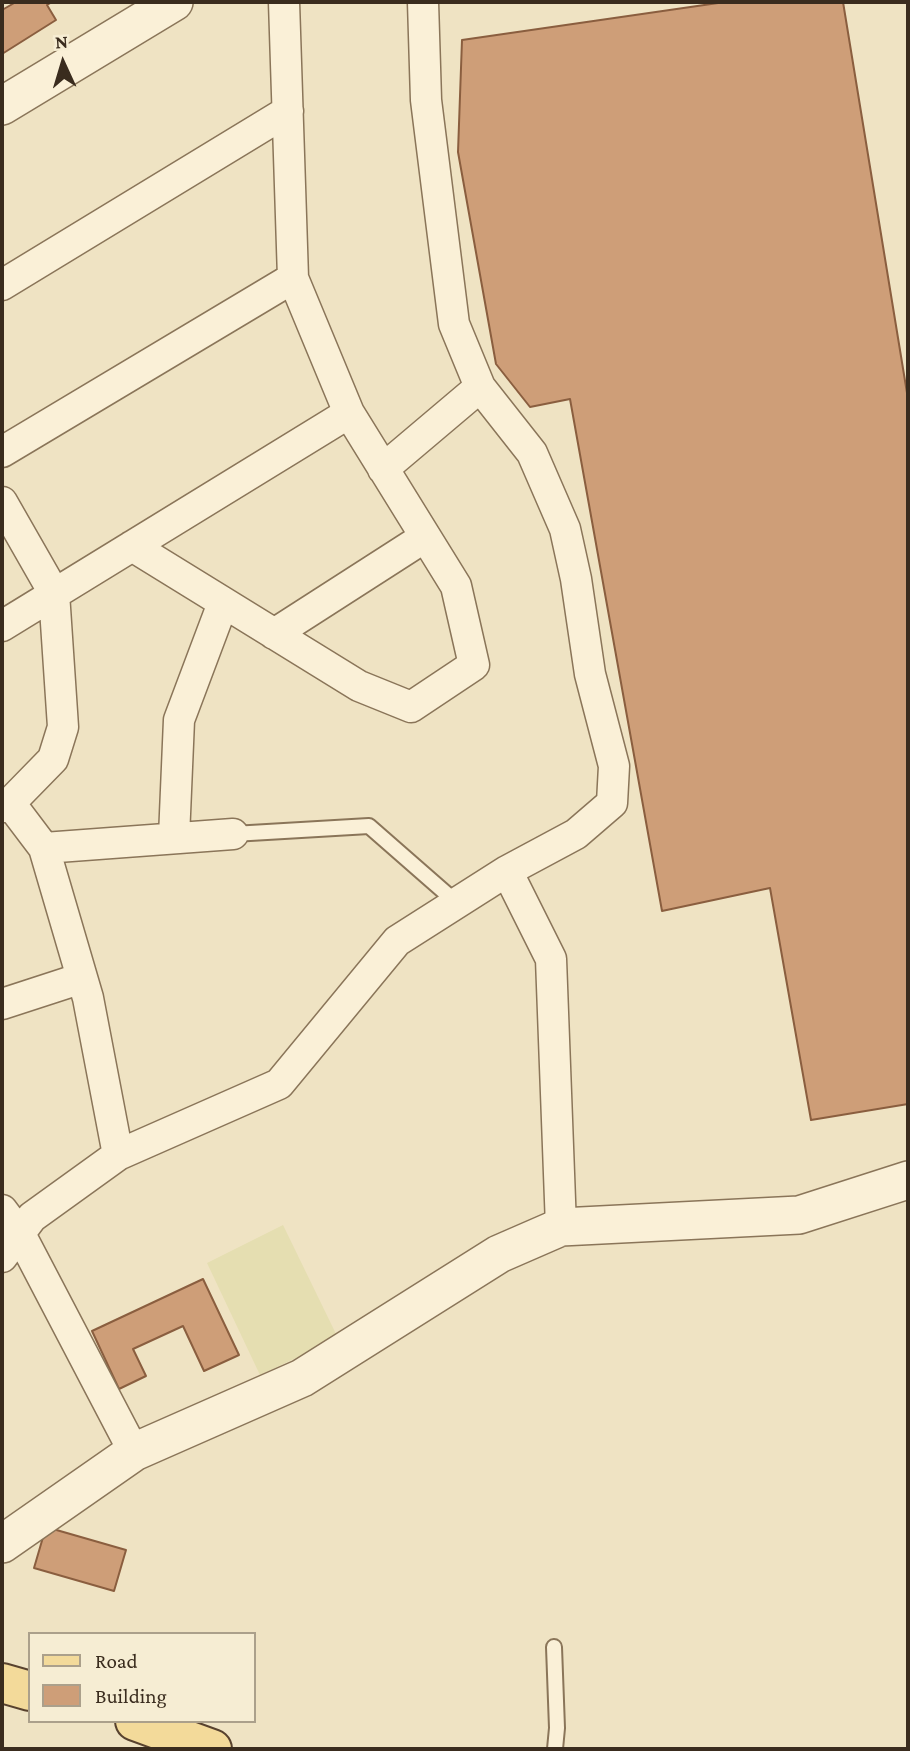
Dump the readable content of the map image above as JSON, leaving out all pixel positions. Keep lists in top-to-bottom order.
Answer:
{
  "legend": ["Road", "Building"],
  "north": "top"
}
